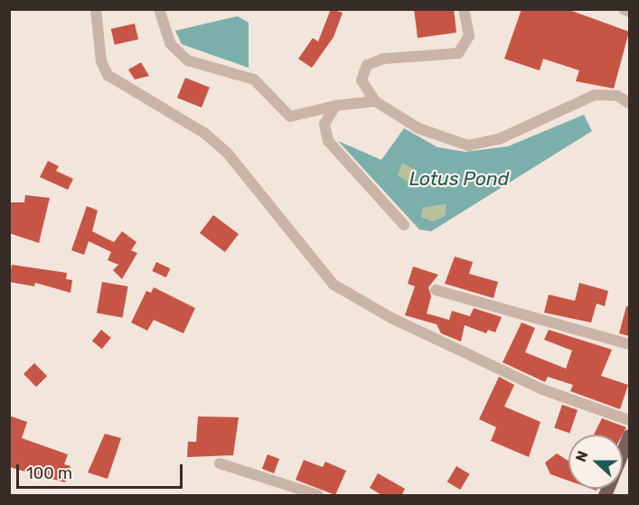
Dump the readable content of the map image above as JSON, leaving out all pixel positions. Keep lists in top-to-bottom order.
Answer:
{
  "water": ["Lotus Pond"],
  "scale_bar": "100 m",
  "north": "left"
}
